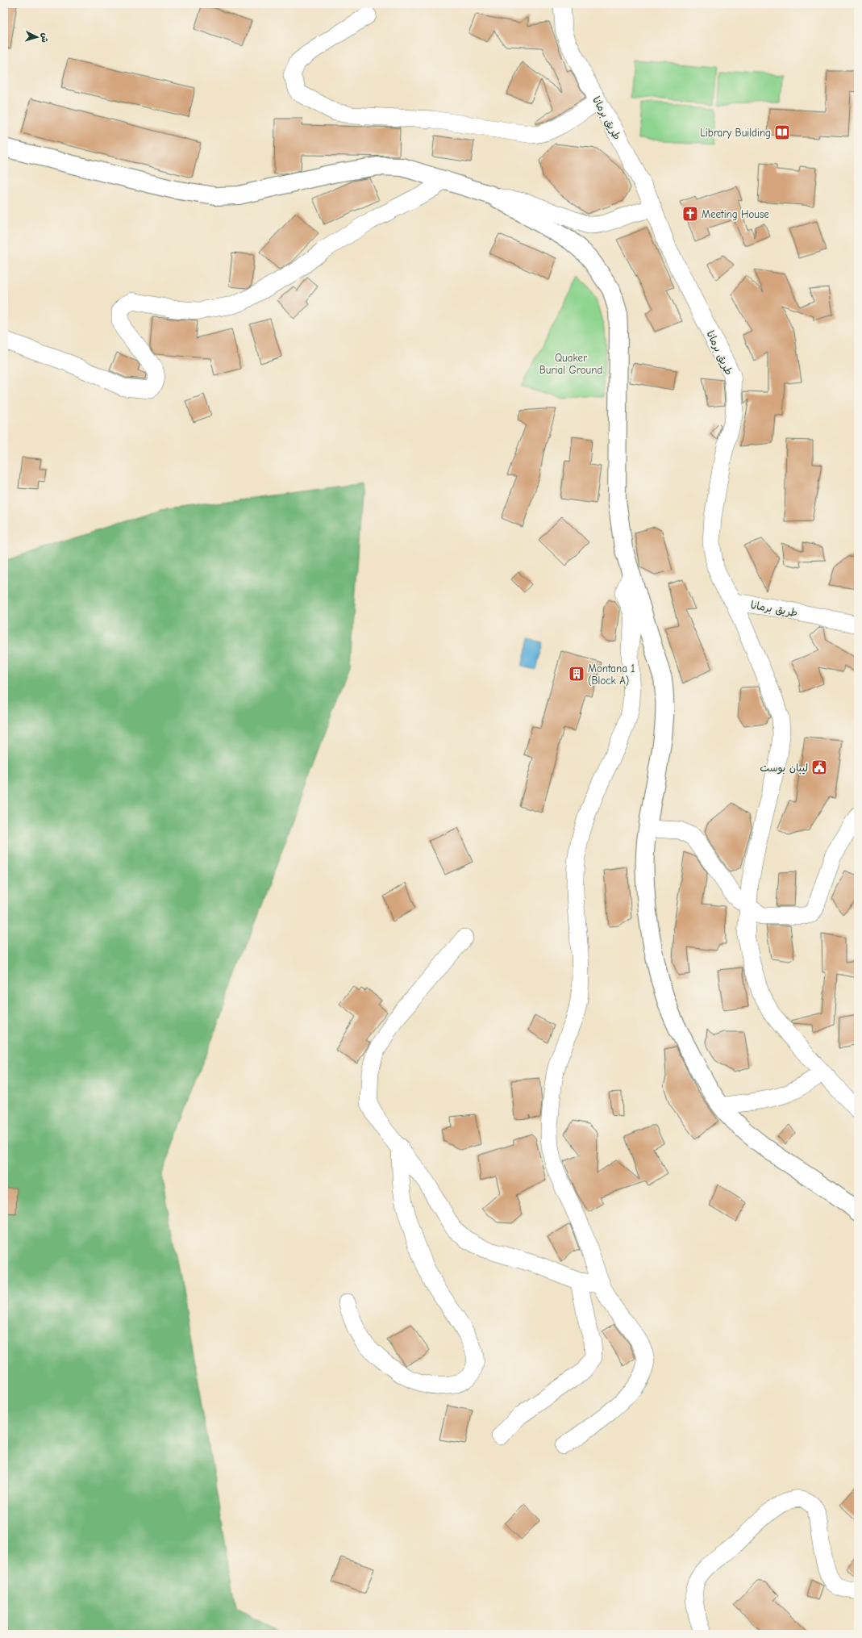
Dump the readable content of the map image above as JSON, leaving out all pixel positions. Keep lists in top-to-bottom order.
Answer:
{
  "streets": {
    "street": ["طريق برمانا"]
  },
  "parks": ["Quaker Burial Ground"],
  "places": {
    "library": ["Library Building"],
    "church": ["Meeting House"],
    "building": ["Montana 1 (Block A)"],
    "public building": ["ليبان بوست"]
  },
  "north": "right"
}
